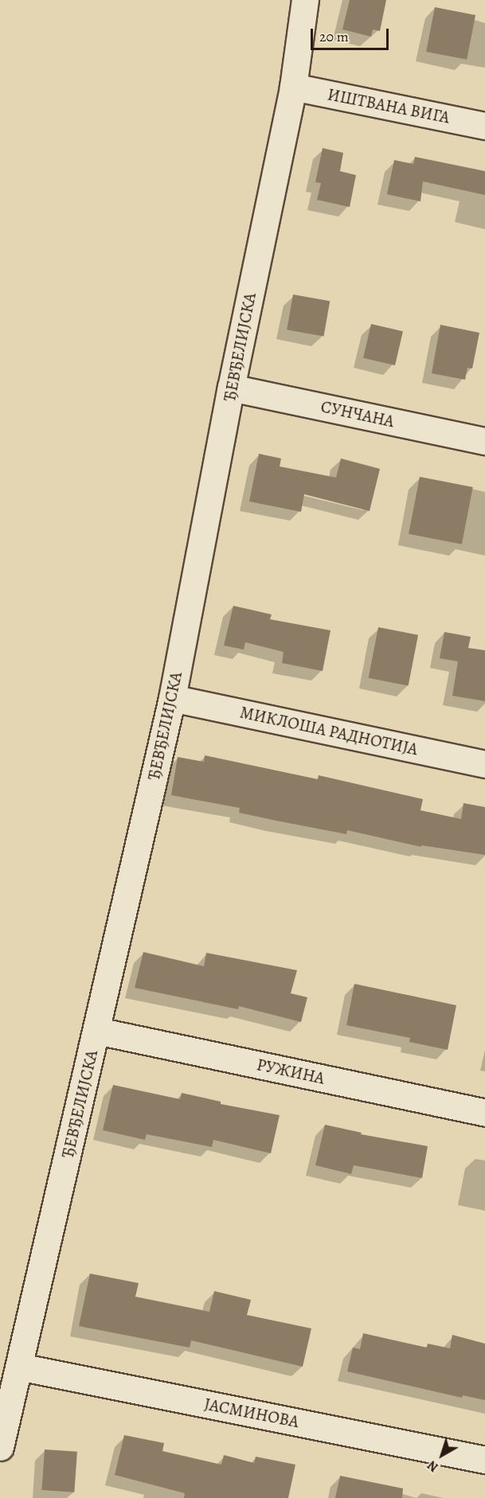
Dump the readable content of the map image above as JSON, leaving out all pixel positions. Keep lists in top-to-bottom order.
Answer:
{
  "streets": {
    "street": [
      "ИШТВАНА ВИГА",
      "ЂЕВЂЕЛИЈСКА",
      "СУНЧАНА",
      "МИКЛОША РАДНОТИЈА",
      "РУЖИНА",
      "ЈАСМИНОВА"
    ]
  },
  "crossings": [
    ["ИШТВАНА ВИГА", "ЂЕВЂЕЛИЈСКА"],
    ["ЂЕВЂЕЛИЈСКА", "СУНЧАНА"],
    ["ЂЕВЂЕЛИЈСКА", "МИКЛОША РАДНОТИЈА"],
    ["ЂЕВЂЕЛИЈСКА", "РУЖИНА"],
    ["ЂЕВЂЕЛИЈСКА", "ЈАСМИНОВА"]
  ],
  "scale_bar": "20 m",
  "north": "bottom left"
}
